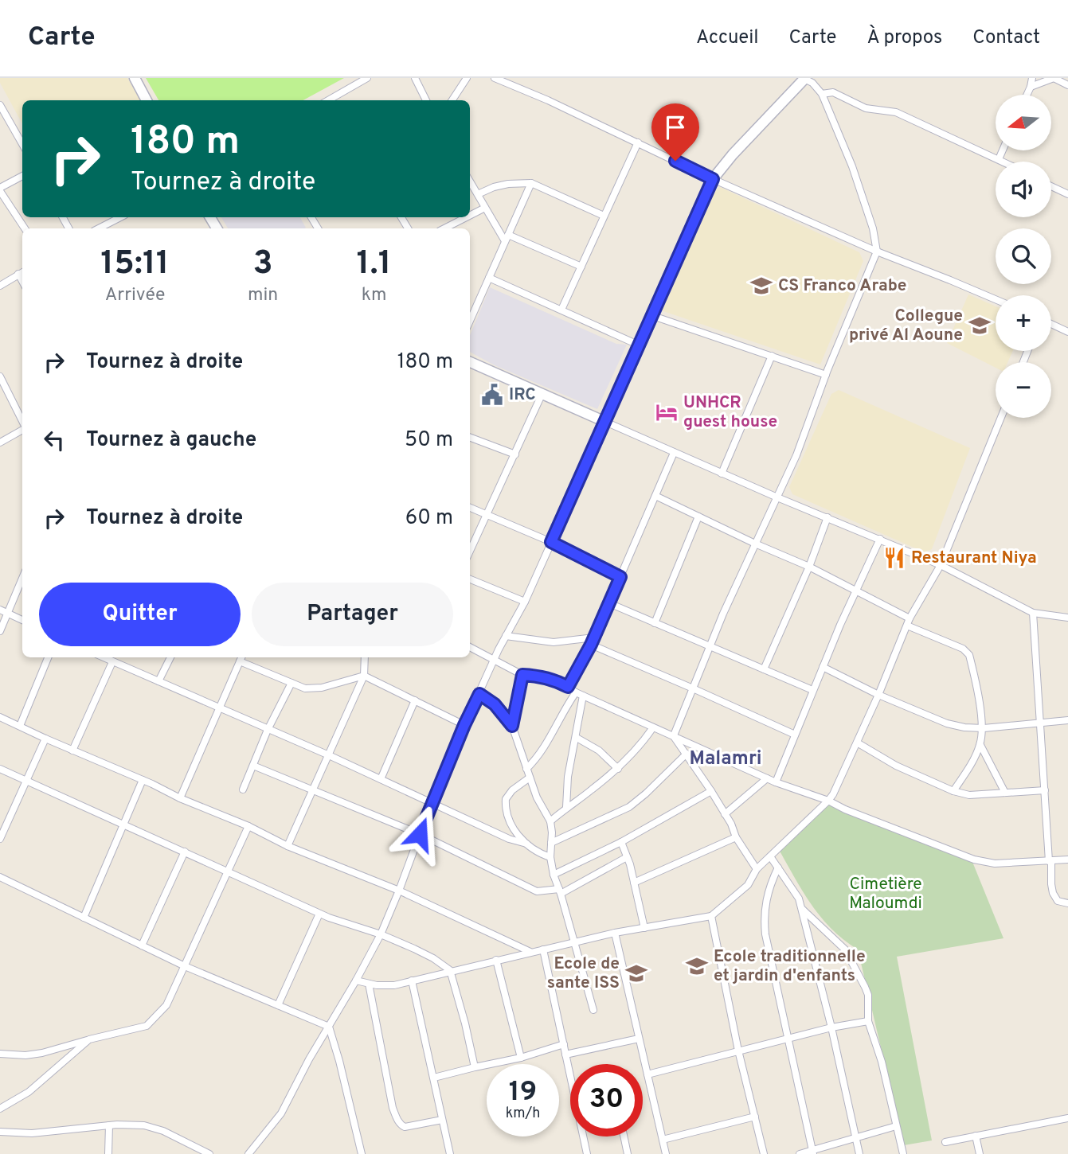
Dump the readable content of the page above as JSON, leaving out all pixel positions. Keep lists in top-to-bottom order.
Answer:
{
  "districts": ["Malamri"],
  "parks": ["Cimetière Maloumdi"],
  "places": {
    "school or university": [
      "CS Franco Arabe",
      "Collegue privé Al Aoune",
      "Ecole traditionnelle et jardin d'enfants",
      "Ecole de sante ISS"
    ],
    "public building": ["IRC"],
    "hotel": ["UNHCR guest house"],
    "restaurant": ["Restaurant Niya"]
  },
  "north": "left",
  "page": {
    "header": "Carte",
    "nav": [
      "Accueil",
      "Carte",
      "À propos",
      "Contact"
    ],
    "map_buttons": ["+", "−"],
    "turn": ["180 m", "Tournez à droite"],
    "eta": [
      "15:11",
      "Arrivée",
      "3",
      "min",
      "1.1",
      "km"
    ],
    "list": [
      {
        "name": "Tournez à droite",
        "value": "180 m"
      },
      {
        "name": "Tournez à gauche",
        "value": "50 m"
      },
      {
        "name": "Tournez à droite",
        "value": "60 m"
      }
    ],
    "buttons": ["Quitter", "Partager"],
    "speed": "19 km/h",
    "limit": "30"
  }
}
